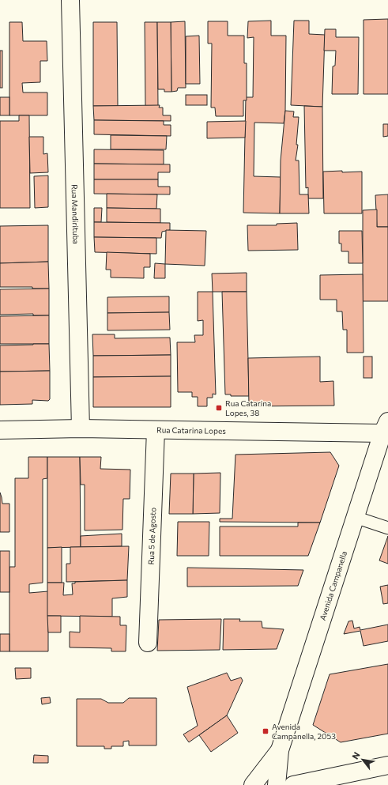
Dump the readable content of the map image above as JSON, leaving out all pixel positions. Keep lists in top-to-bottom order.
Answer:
{
  "streets": {
    "street": [
      "Rua Mandirituba",
      "Rua Catarina Lopes",
      "Rua 5 de Agosto",
      "Avenida Campanella"
    ]
  },
  "crossings": [
    ["Rua Mandirituba", "Rua Catarina Lopes"],
    ["Rua Catarina Lopes", "Rua 5 de Agosto"],
    ["Rua Catarina Lopes", "Avenida Campanella"]
  ],
  "places": {
    "transit": ["Rua Catarina Lopes, 38", "Avenida Campanella, 2053"]
  },
  "north": "top left"
}
